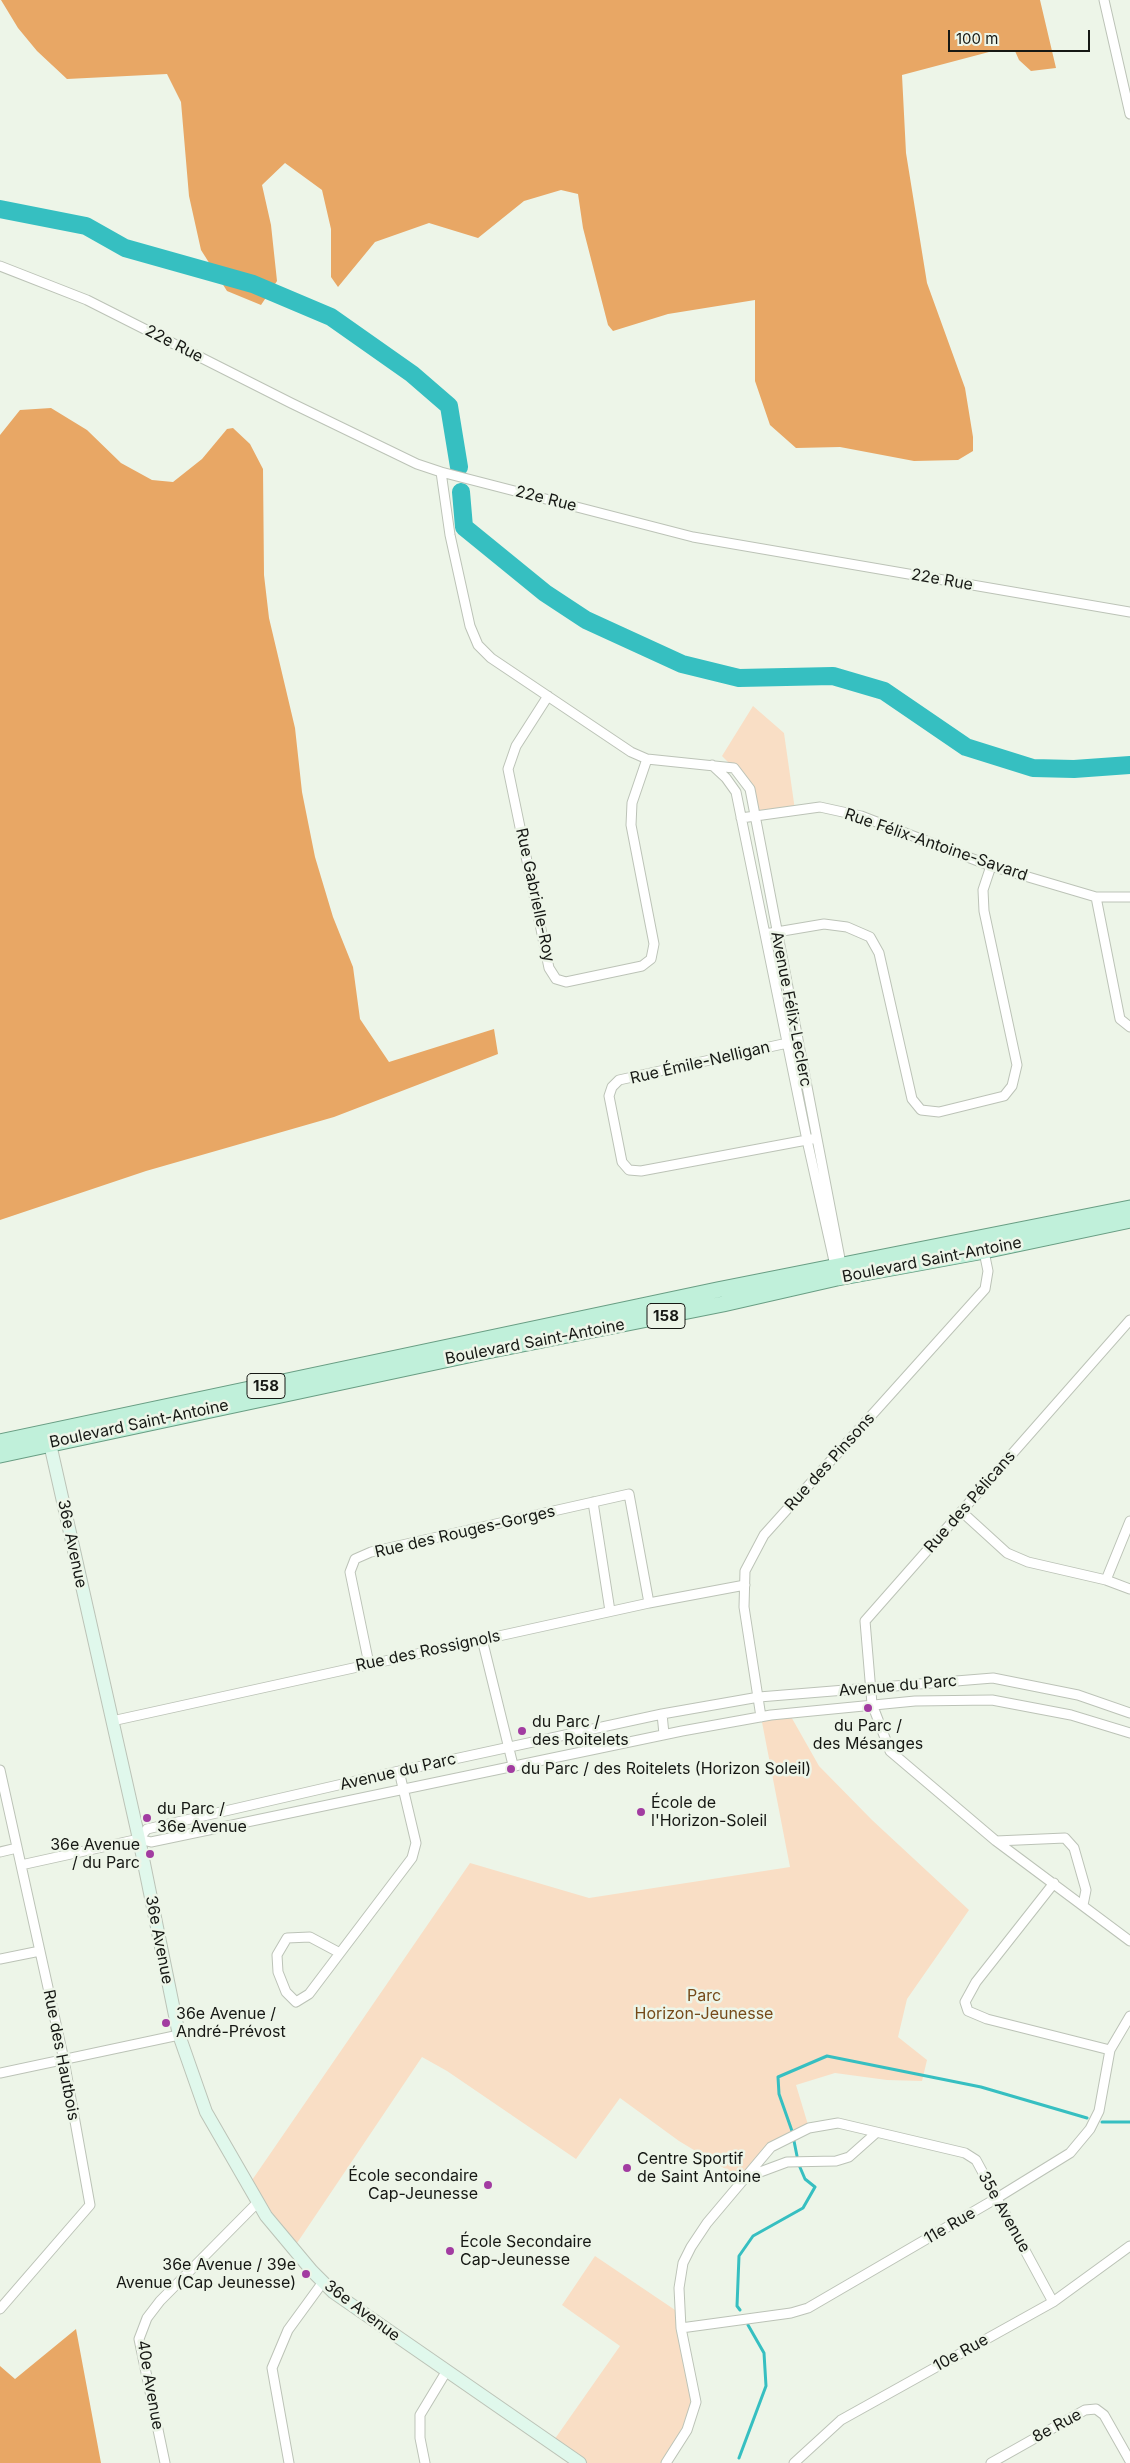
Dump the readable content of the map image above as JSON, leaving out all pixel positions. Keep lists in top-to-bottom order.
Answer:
{
  "streets": {
    "main road": ["Boulevard Saint-Antoine", "158"],
    "street": [
      "22e Rue",
      "Rue Félix-Antoine-Savard",
      "Rue Gabrielle-Roy",
      "Avenue Félix-Leclerc",
      "Rue Émile-Nelligan",
      "Rue des Pinsons",
      "Rue des Pélicans",
      "Rue des Rouges-Gorges",
      "36e Avenue",
      "Rue des Rossignols",
      "Avenue du Parc",
      "Rue des Hautbois",
      "35e Avenue",
      "11e Rue",
      "10e Rue",
      "40e Avenue",
      "8e Rue"
    ]
  },
  "crossings": [
    ["22e Rue", "Avenue Félix-Leclerc"],
    ["Rue Félix-Antoine-Savard", "Avenue Félix-Leclerc"],
    ["Rue Gabrielle-Roy", "Avenue Félix-Leclerc"],
    ["Avenue Félix-Leclerc", "Rue Émile-Nelligan"],
    ["Avenue Félix-Leclerc", "Boulevard Saint-Antoine"],
    ["Boulevard Saint-Antoine", "Rue des Pinsons"],
    ["Boulevard Saint-Antoine", "36e Avenue"],
    ["Rue des Pinsons", "Rue des Rossignols"],
    ["Rue des Pinsons", "Avenue du Parc"],
    ["Rue des Pélicans", "Avenue du Parc"],
    ["Rue des Rouges-Gorges", "Rue des Rossignols"],
    ["36e Avenue", "Rue des Rossignols"],
    ["36e Avenue", "Avenue du Parc"],
    ["36e Avenue", "40e Avenue"],
    ["Avenue du Parc", "Rue des Hautbois"],
    ["35e Avenue", "11e Rue"],
    ["35e Avenue", "10e Rue"]
  ],
  "parks": ["Parc Horizon-Jeunesse"],
  "places": [
    "du Parc / des Mésanges",
    "du Parc / des Roitelets",
    "du Parc / des Roitelets (Horizon Soleil)",
    "École de l'Horizon-Soleil",
    "du Parc / 36e Avenue",
    "36e Avenue / du Parc",
    "36e Avenue / André-Prévost",
    "Centre Sportif de Saint Antoine",
    "École secondaire Cap-Jeunesse",
    "École Secondaire Cap-Jeunesse",
    "36e Avenue / 39e Avenue (Cap Jeunesse)"
  ],
  "scale_bar": "100 m"
}
